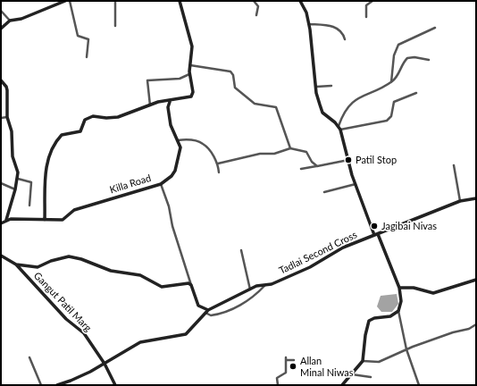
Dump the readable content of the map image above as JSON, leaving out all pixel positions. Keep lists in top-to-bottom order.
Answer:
{
  "streets": {
    "street": ["Killa Road", "Tadlai Second Cross", "Gangut Patil Marg"]
  },
  "crossings": [
    ["Tadlai Second Cross", "Gangut Patil Marg"]
  ],
  "places": ["Patil Stop", "Jagibai Nivas", "Allan Minal Niwas"]
}
